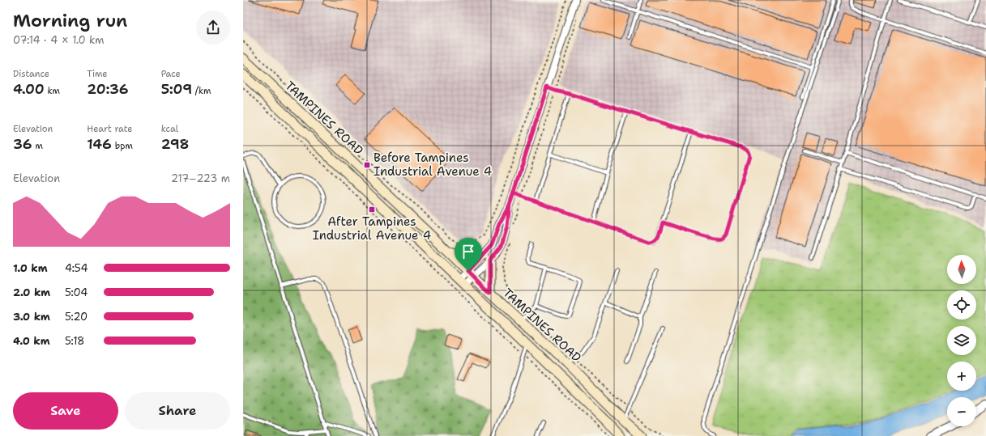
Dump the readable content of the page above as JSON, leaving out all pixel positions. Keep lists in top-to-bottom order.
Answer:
{
  "streets": {
    "main road": ["TAMPINES ROAD"]
  },
  "places": {
    "transit": ["Before Tampines Industrial Avenue 4", "After Tampines Industrial Avenue 4"]
  },
  "north": "top",
  "page": {
    "heading": ["Morning run", "07:14 · 4 × 1.0 km"],
    "stats": [
      ["Distance", "4.00 km"],
      ["Time", "20:36"],
      ["Pace", "5:09 /km"],
      ["Elevation", "36 m"],
      ["Heart rate", "146 bpm"],
      ["kcal", "298"]
    ],
    "chart": ["Elevation", "217–223 m"],
    "map_buttons": ["+", "−"],
    "list": [
      {
        "name": "1.0 km",
        "note": "4:54"
      },
      {
        "name": "2.0 km",
        "note": "5:04"
      },
      {
        "name": "3.0 km",
        "note": "5:20"
      },
      {
        "name": "4.0 km",
        "note": "5:18"
      }
    ],
    "buttons": ["Save", "Share"]
  }
}
